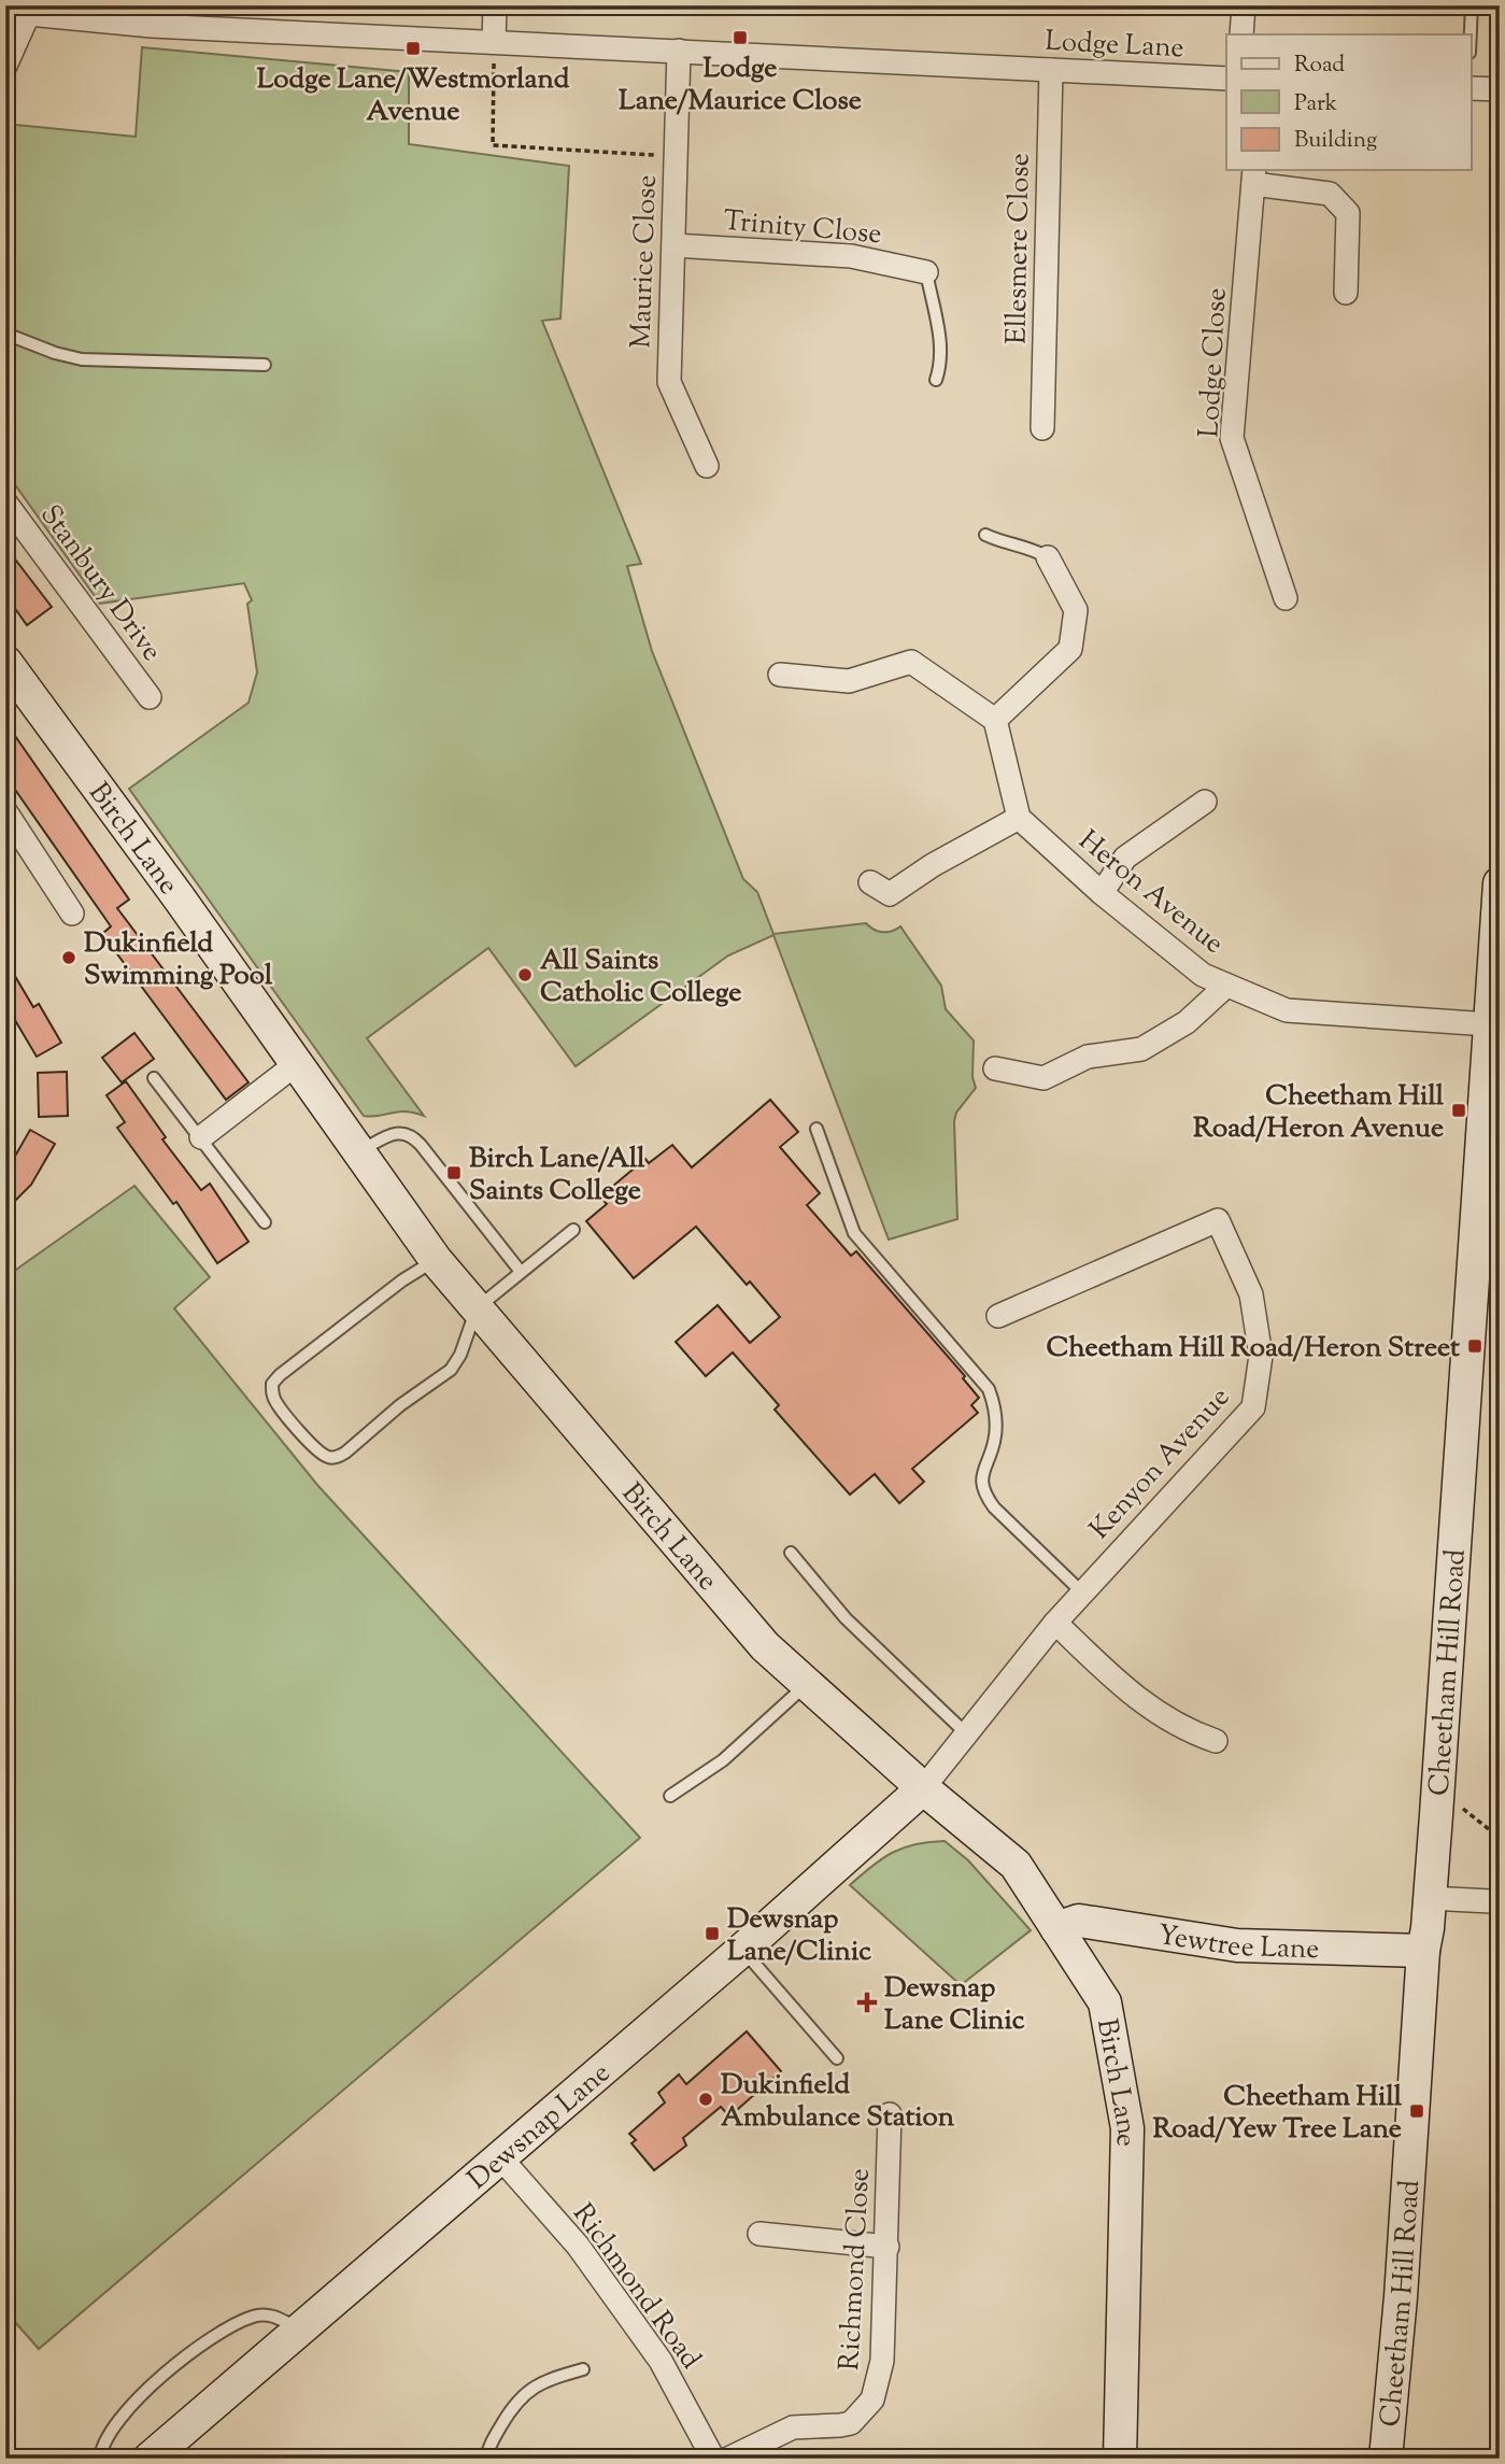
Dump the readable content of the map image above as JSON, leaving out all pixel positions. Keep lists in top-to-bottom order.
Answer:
{
  "streets": {
    "main road": [
      "Birch Lane",
      "Cheetham Hill Road",
      "Yewtree Lane",
      "Dewsnap Lane"
    ],
    "street": [
      "Lodge Lane",
      "Trinity Close",
      "Ellesmere Close",
      "Maurice Close",
      "Lodge Close",
      "Stanbury Drive",
      "Heron Avenue",
      "Kenyon Avenue",
      "Richmond Close",
      "Richmond Road"
    ]
  },
  "crossings": [
    ["Lodge Lane", "Ellesmere Close"],
    ["Lodge Lane", "Maurice Close"],
    ["Trinity Close", "Maurice Close"],
    ["Birch Lane", "Kenyon Avenue"],
    ["Birch Lane", "Yewtree Lane"],
    ["Birch Lane", "Dewsnap Lane"],
    ["Heron Avenue", "Cheetham Hill Road"],
    ["Kenyon Avenue", "Dewsnap Lane"],
    ["Cheetham Hill Road", "Yewtree Lane"],
    ["Dewsnap Lane", "Richmond Road"]
  ],
  "places": {
    "transit": [
      "Lodge Lane/Maurice Close",
      "Lodge Lane/Westmorland Avenue",
      "Cheetham Hill Road/Heron Avenue",
      "Birch Lane/All Saints College",
      "Cheetham Hill Road/Heron Street",
      "Dewsnap Lane/Clinic",
      "Cheetham Hill Road/Yew Tree Lane"
    ],
    "other": ["Dukinfield Swimming Pool", "All Saints Catholic College", "Dukinfield Ambulance Station"],
    "health": ["Dewsnap Lane Clinic"]
  },
  "legend": ["Road", "Park", "Building"]
}
